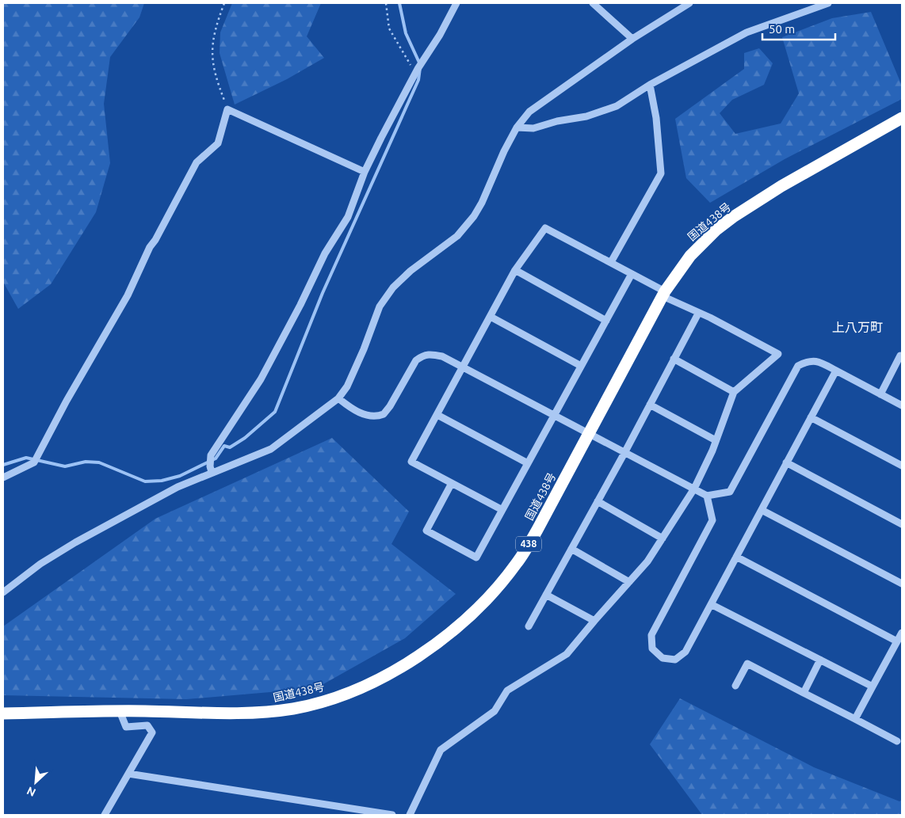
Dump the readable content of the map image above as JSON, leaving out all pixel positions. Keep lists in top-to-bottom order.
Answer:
{
  "streets": {
    "highway": ["国道438号", "438"]
  },
  "districts": ["上八万町"],
  "scale_bar": "50 m",
  "north": "bottom left"
}
